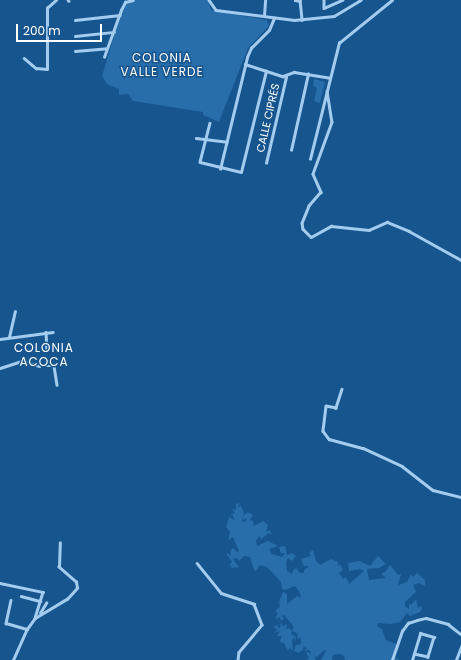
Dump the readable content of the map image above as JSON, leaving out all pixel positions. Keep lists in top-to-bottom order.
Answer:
{
  "streets": {
    "street": ["CALLE CIPRÉS"]
  },
  "districts": ["COLONIA VALLE VERDE", "COLONIA ACOCA"],
  "scale_bar": "200 m"
}
